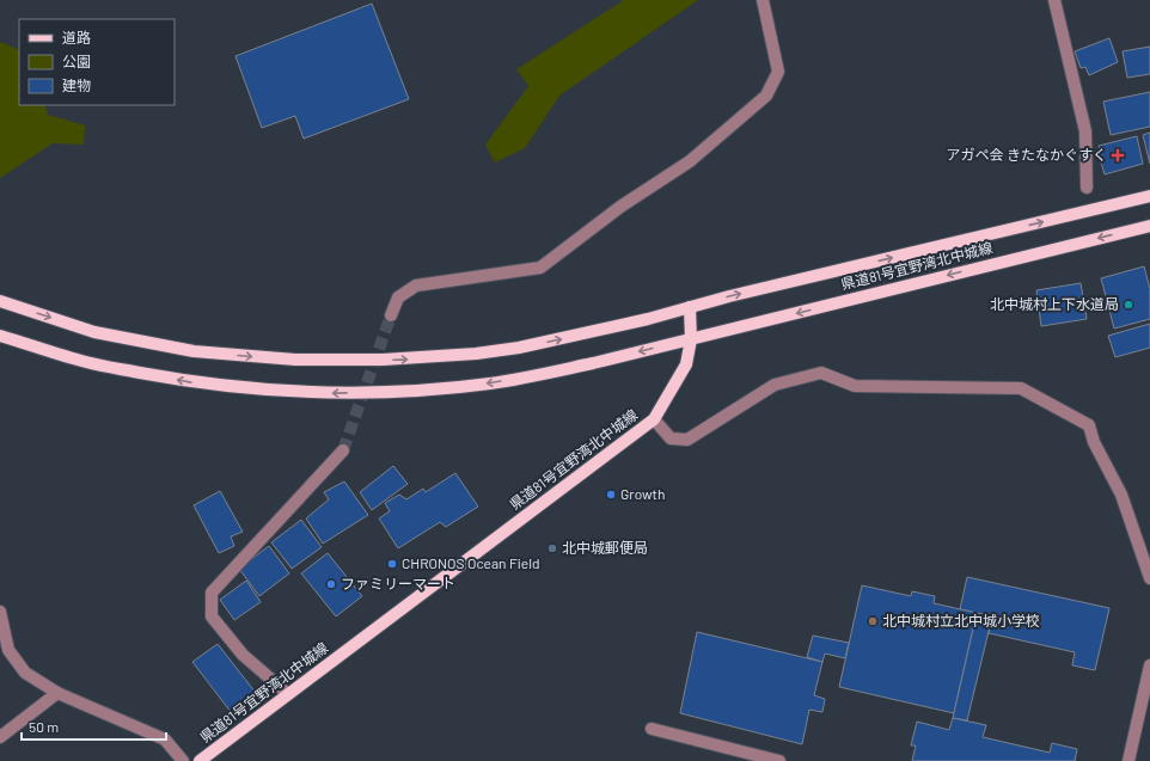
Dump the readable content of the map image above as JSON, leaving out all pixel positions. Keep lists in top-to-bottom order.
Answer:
{
  "streets": {
    "main road": ["県道81号宜野湾北中城線"]
  },
  "places": {
    "health": ["アガペ会 きたなかぐすく"],
    "other": [
      "北中城村上下水道局",
      "Growth",
      "北中城郵便局",
      "CHRONOS Ocean Field",
      "ファミリーマート",
      "北中城村立北中城小学校"
    ]
  },
  "legend": ["道路", "公園", "建物"],
  "scale_bar": "50 m"
}
